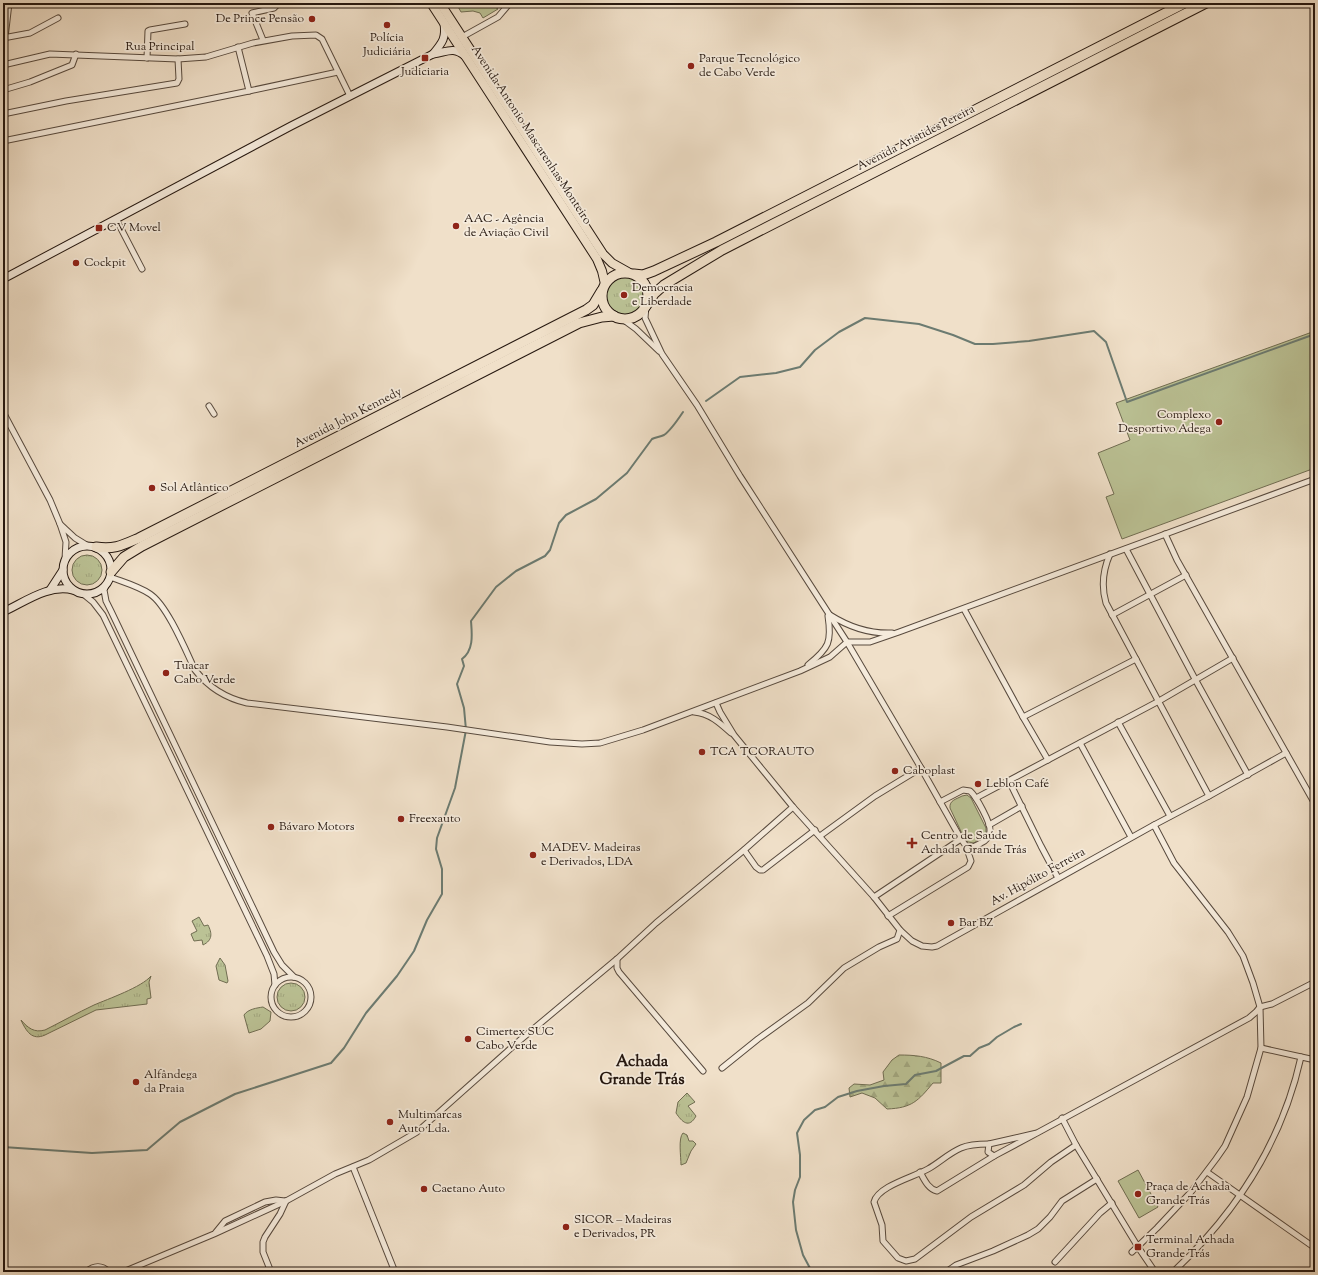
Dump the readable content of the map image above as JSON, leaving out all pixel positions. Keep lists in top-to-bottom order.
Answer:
{
  "streets": {
    "highway": ["Avenida Aristides Pereira", "Avenida John Kennedy"],
    "main road": ["Avenida Antonio Mascarenhas Monteiro"],
    "street": ["Rua Principal", "Av. Hipólito Ferreira"]
  },
  "crossings": [
    ["Avenida Antonio Mascarenhas Monteiro", "Avenida Aristides Pereira"],
    ["Avenida Antonio Mascarenhas Monteiro", "Avenida John Kennedy"],
    ["Avenida Aristides Pereira", "Avenida John Kennedy"]
  ],
  "districts": ["Achada Grande Trás"],
  "places": {
    "other": [
      "De Prince Pensão",
      "Polícia Judiciária",
      "Parque Tecnológico de Cabo Verde",
      "AAC - Agência de Aviação Civil",
      "Cockpit",
      "Democracia e Liberdade",
      "Complexo Desportivo Adega",
      "Sol Atlântico",
      "Tuacar Cabo Verde",
      "TCA TCORAUTO",
      "Caboplast",
      "Leblon Café",
      "Freexauto",
      "Bávaro Motors",
      "MADEV- Madeiras e Derivados, LDA",
      "Bar BZ",
      "Cimertex SUC Cabo Verde",
      "Alfândega da Praia",
      "Multimarcas Auto Lda.",
      "Caetano Auto",
      "Praça de Achada Grande Trás",
      "SICOR – Madeiras e Derivados, PR"
    ],
    "transit": ["Judiciaria", "CV Movel", "Terminal Achada Grande Trás"],
    "health": ["Centro de Saúde Achada Grande Trás"]
  }
}
